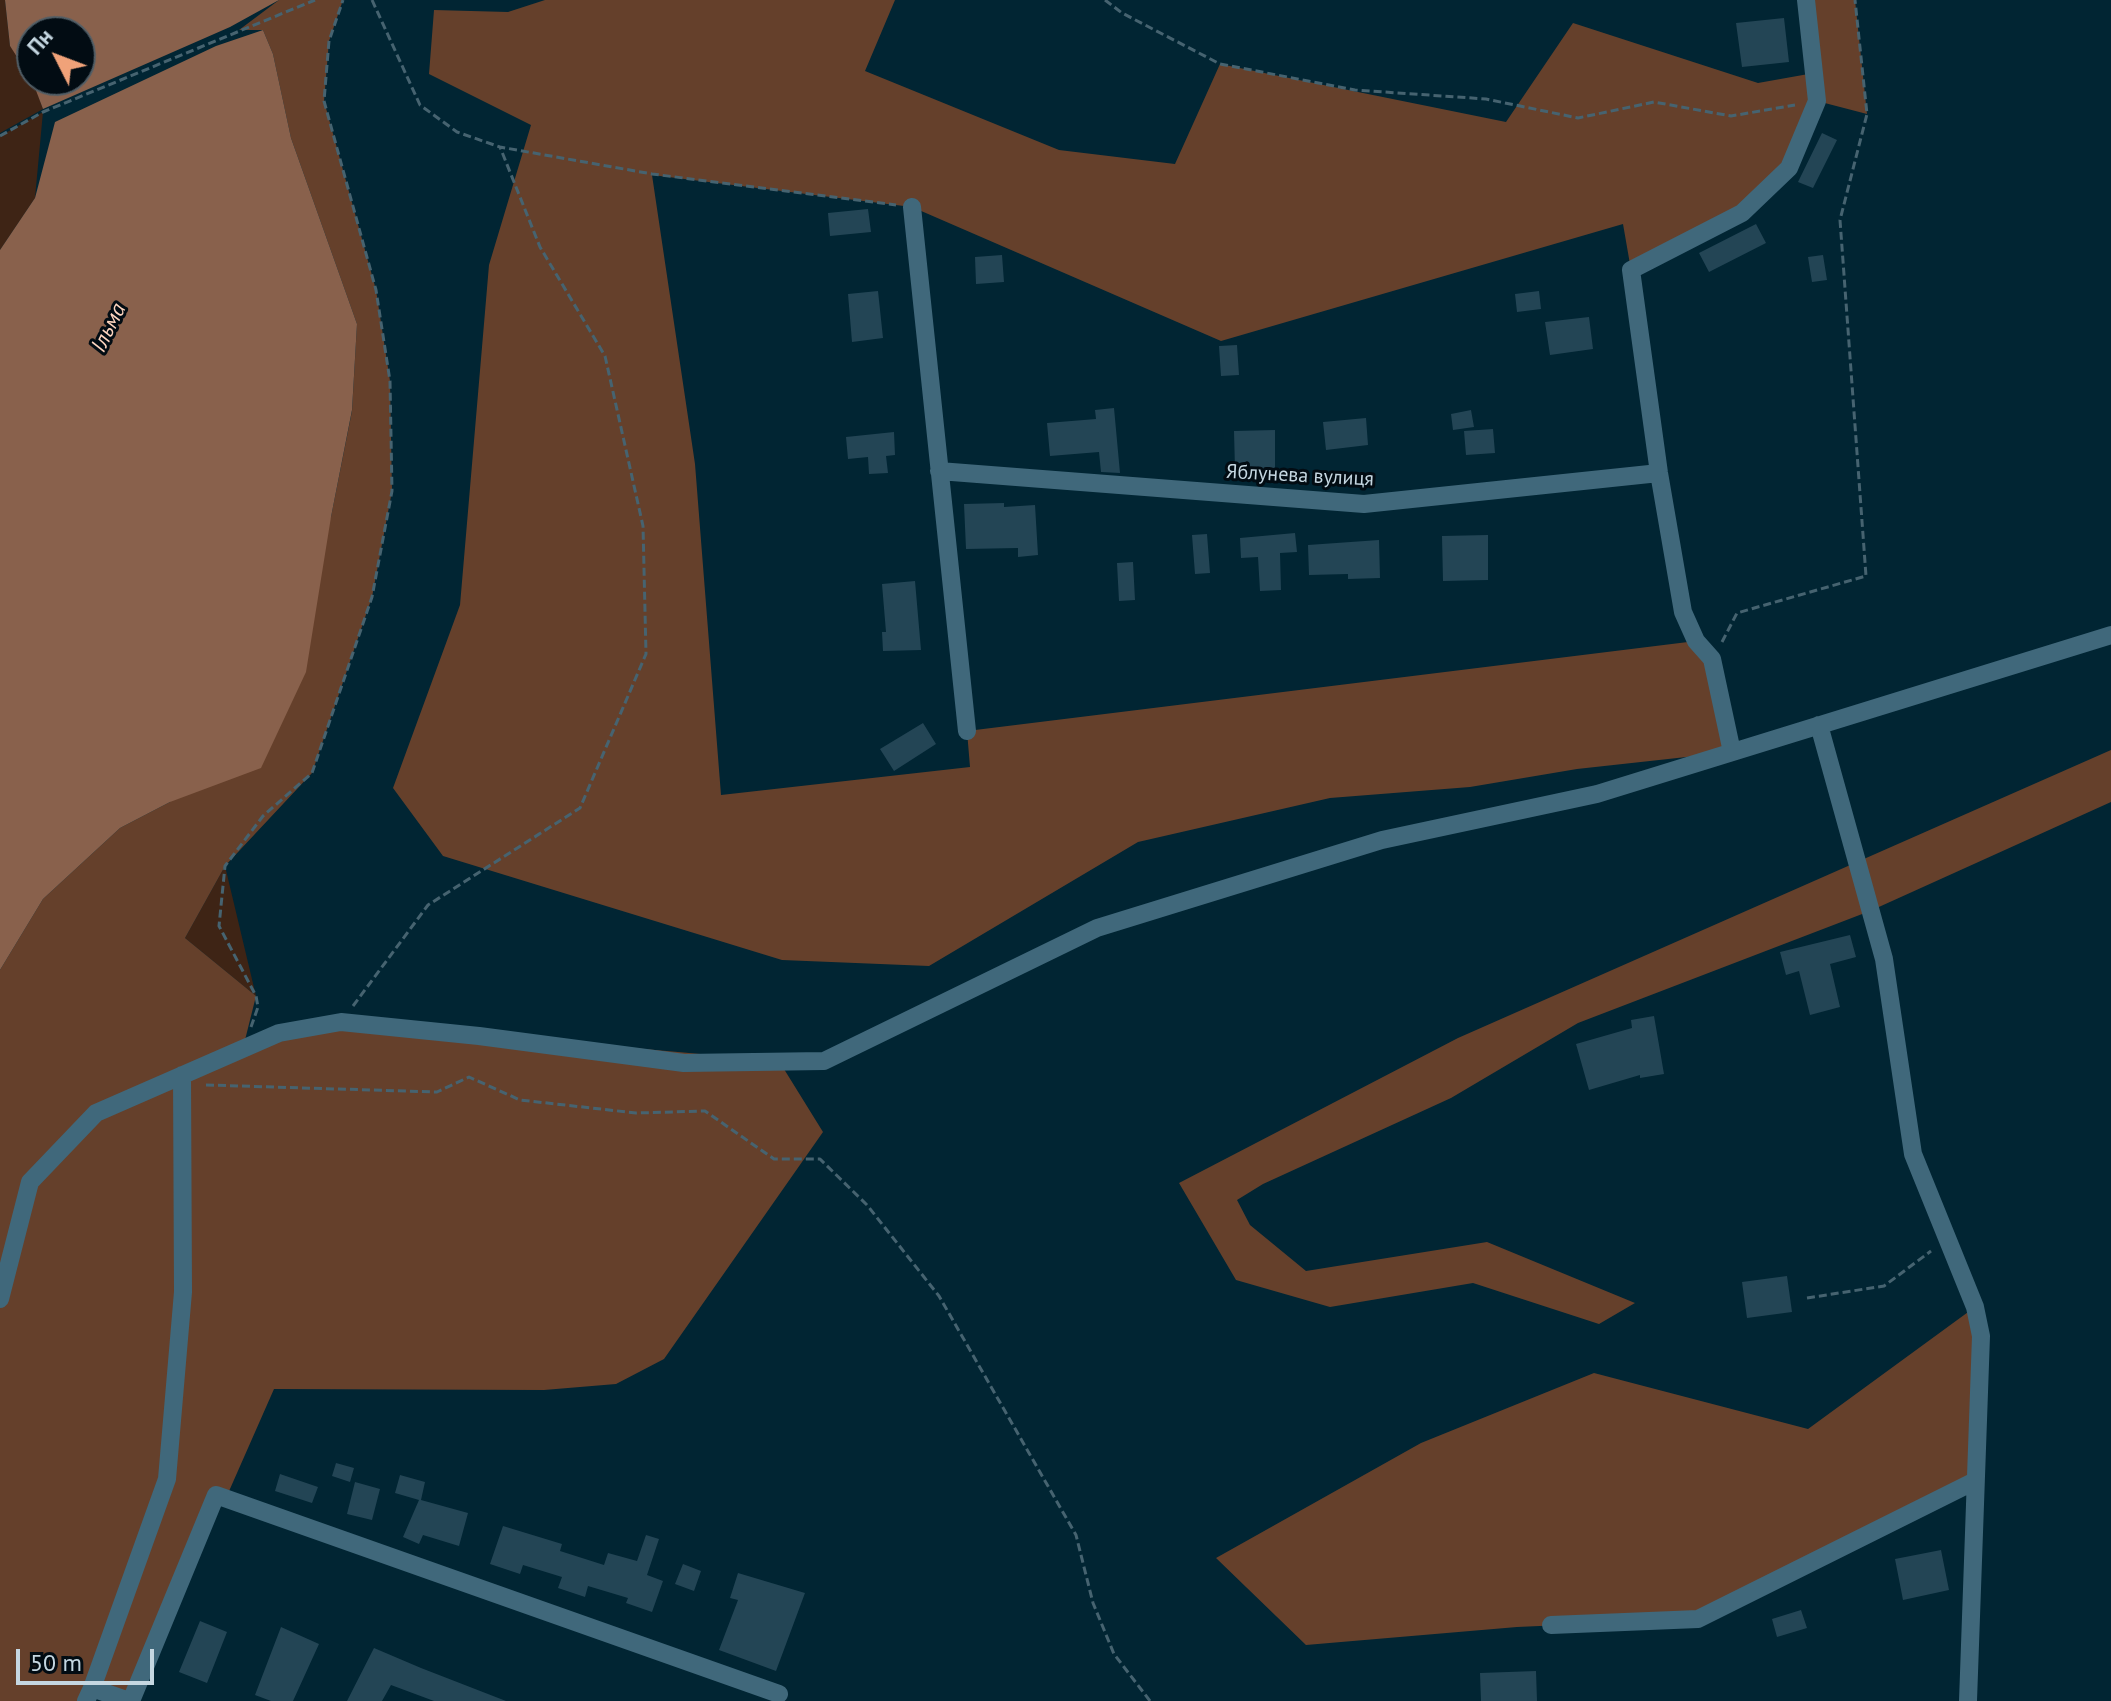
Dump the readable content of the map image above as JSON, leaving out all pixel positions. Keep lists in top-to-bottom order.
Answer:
{
  "streets": {
    "street": ["Яблунева вулиця"]
  },
  "water": ["Ільма"],
  "scale_bar": "50 m",
  "north": "top left"
}
